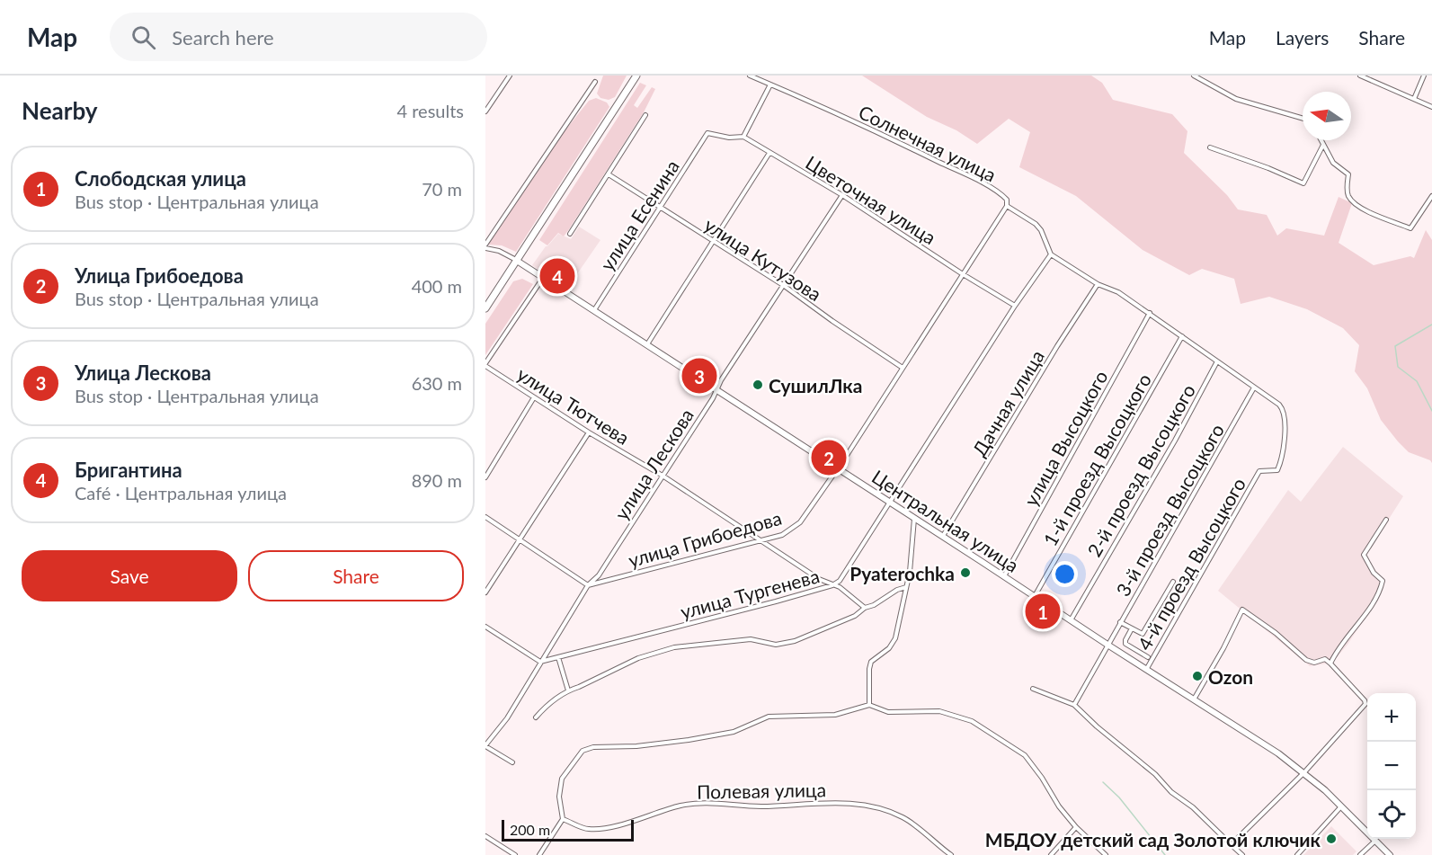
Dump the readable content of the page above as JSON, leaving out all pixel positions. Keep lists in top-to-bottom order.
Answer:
{
  "streets": {
    "street": [
      "Солнечная улица",
      "Цветочная улица",
      "улица Есенина",
      "улица Кутузова",
      "Дачная улица",
      "улица Тютчева",
      "улица Высоцкого",
      "1-й проезд Высоцкого",
      "улица Лескова",
      "2-й проезд Высоцкого",
      "3-й проезд Высоцкого",
      "Центральная улица",
      "улица Грибоедова",
      "4-й проезд Высоцкого",
      "улица Тургенева",
      "Полевая улица"
    ]
  },
  "crossings": [
    ["Солнечная улица", "улица Грибоедова"],
    ["Солнечная улица", "улица Тургенева"],
    ["Цветочная улица", "улица Есенина"],
    ["Цветочная улица", "улица Лескова"],
    ["Цветочная улица", "улица Грибоедова"],
    ["Цветочная улица", "улица Тургенева"],
    ["улица Есенина", "улица Кутузова"],
    ["улица Есенина", "Центральная улица"],
    ["улица Кутузова", "улица Лескова"],
    ["улица Кутузова", "улица Грибоедова"],
    ["Дачная улица", "Центральная улица"],
    ["улица Тютчева", "улица Лескова"],
    ["улица Тютчева", "улица Грибоедова"],
    ["улица Тютчева", "улица Тургенева"],
    ["улица Высоцкого", "Центральная улица"],
    ["1-й проезд Высоцкого", "Центральная улица"],
    ["улица Лескова", "Центральная улица"],
    ["улица Лескова", "улица Грибоедова"],
    ["улица Лескова", "улица Тургенева"],
    ["2-й проезд Высоцкого", "Центральная улица"],
    ["3-й проезд Высоцкого", "Центральная улица"],
    ["3-й проезд Высоцкого", "4-й проезд Высоцкого"],
    ["Центральная улица", "улица Грибоедова"],
    ["Центральная улица", "4-й проезд Высоцкого"],
    ["Центральная улица", "улица Тургенева"]
  ],
  "places": [
    "СушилЛка",
    "Pyaterochka",
    "Ozon",
    "МБДОУ детский сад Золотой ключик"
  ],
  "scale_bar": "200 m",
  "north": "left",
  "page": {
    "header": "Map",
    "search": "Search here",
    "nav": ["Map", "Layers", "Share"],
    "heading": ["Nearby", "4 results"],
    "list": [
      {
        "mark": "1",
        "name": "Слободская улица",
        "note": "Bus stop · Центральная улица",
        "value": "70 m"
      },
      {
        "mark": "2",
        "name": "Улица Грибоедова",
        "note": "Bus stop · Центральная улица",
        "value": "400 m"
      },
      {
        "mark": "3",
        "name": "Улица Лескова",
        "note": "Bus stop · Центральная улица",
        "value": "630 m"
      },
      {
        "mark": "4",
        "name": "Бригантина",
        "note": "Café · Центральная улица",
        "value": "890 m"
      }
    ],
    "pins": [
      "4",
      "3",
      "2",
      "1"
    ],
    "buttons": ["Save", "Share"],
    "map_buttons": ["+", "−"],
    "scale": "200 m"
  }
}
